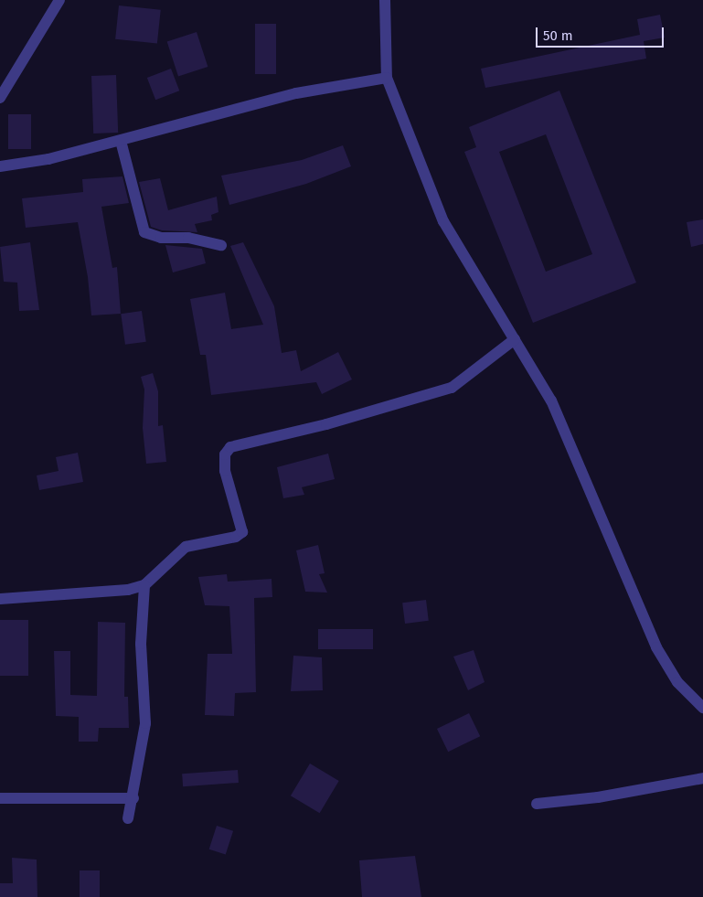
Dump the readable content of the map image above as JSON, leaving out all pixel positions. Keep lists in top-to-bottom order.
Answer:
{
  "scale_bar": "50 m"
}
